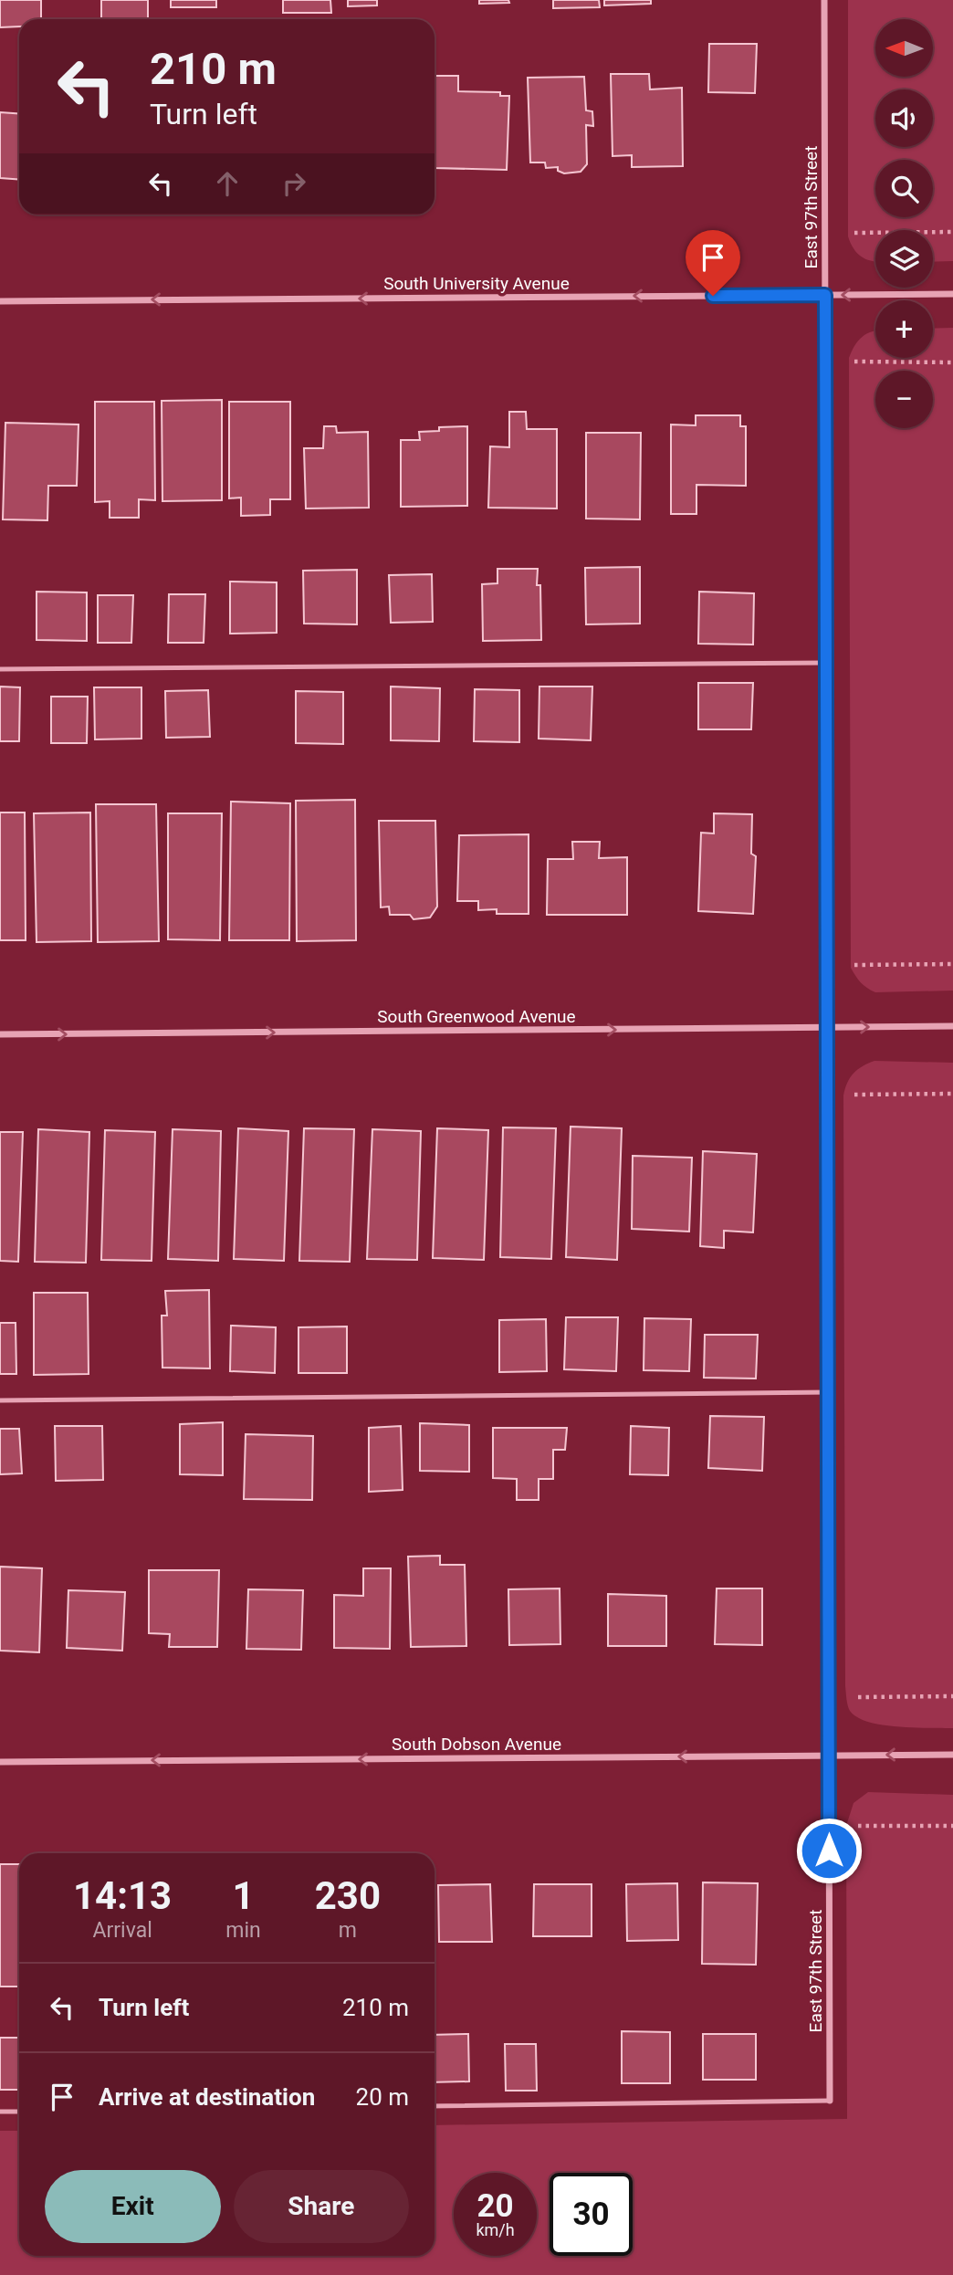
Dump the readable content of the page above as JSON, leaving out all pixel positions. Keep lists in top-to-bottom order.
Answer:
{
  "streets": {
    "street": [
      "East 97th Street",
      "South University Avenue",
      "South Greenwood Avenue",
      "South Dobson Avenue"
    ]
  },
  "crossings": [
    ["East 97th Street", "South University Avenue"],
    ["East 97th Street", "South Greenwood Avenue"],
    ["East 97th Street", "South Dobson Avenue"]
  ],
  "one_way": ["South University Avenue", "South Greenwood Avenue", "South Dobson Avenue"],
  "north": "left",
  "page": {
    "map_buttons": ["+", "−"],
    "turn": ["210 m", "Turn left"],
    "eta": [
      "14:13",
      "Arrival",
      "1",
      "min",
      "230",
      "m"
    ],
    "list": [
      {
        "name": "Turn left",
        "value": "210 m"
      },
      {
        "name": "Arrive at destination",
        "value": "20 m"
      }
    ],
    "buttons": ["Exit", "Share"],
    "speed": "20 km/h",
    "limit": "30"
  }
}
